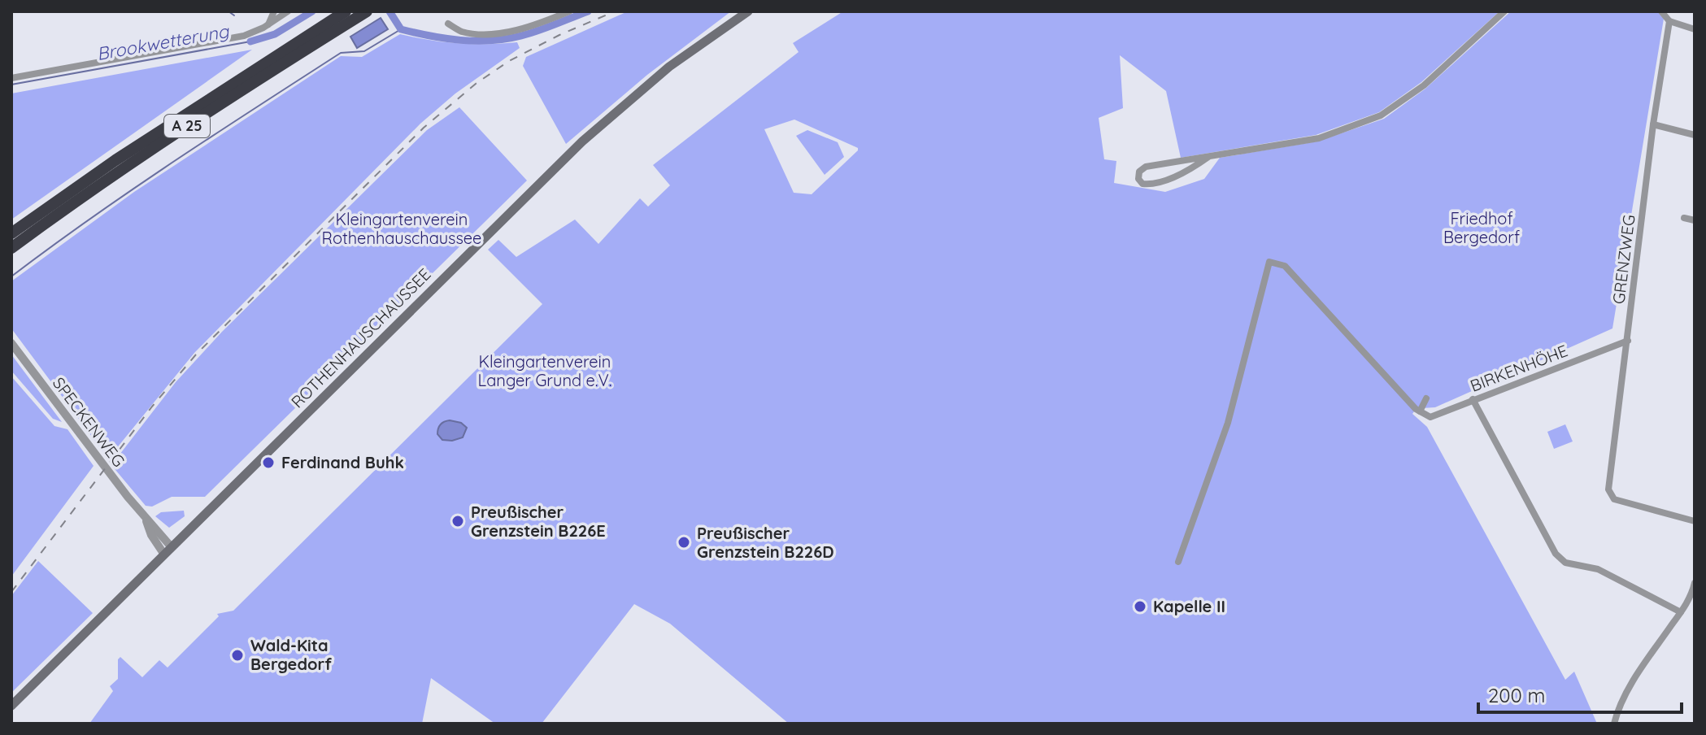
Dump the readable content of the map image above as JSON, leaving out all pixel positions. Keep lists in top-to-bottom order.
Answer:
{
  "streets": {
    "highway": ["A 25"],
    "main road": ["ROTHENHAUSCHAUSSEE"],
    "street": ["GRENZWEG", "BIRKENHÖHE", "SPECKENWEG"]
  },
  "crossings": [
    ["GRENZWEG", "BIRKENHÖHE"],
    ["ROTHENHAUSCHAUSSEE", "SPECKENWEG"]
  ],
  "water": ["Brookwetterung"],
  "parks": ["Friedhof Bergedorf", "Kleingartenverein Rothenhauschaussee", "Kleingartenverein Langer Grund e.V."],
  "places": [
    "Ferdinand Buhk",
    "Preußischer Grenzstein B226E",
    "Preußischer Grenzstein B226D",
    "Kapelle II",
    "Wald-Kita Bergedorf"
  ],
  "scale_bar": "200 m"
}
